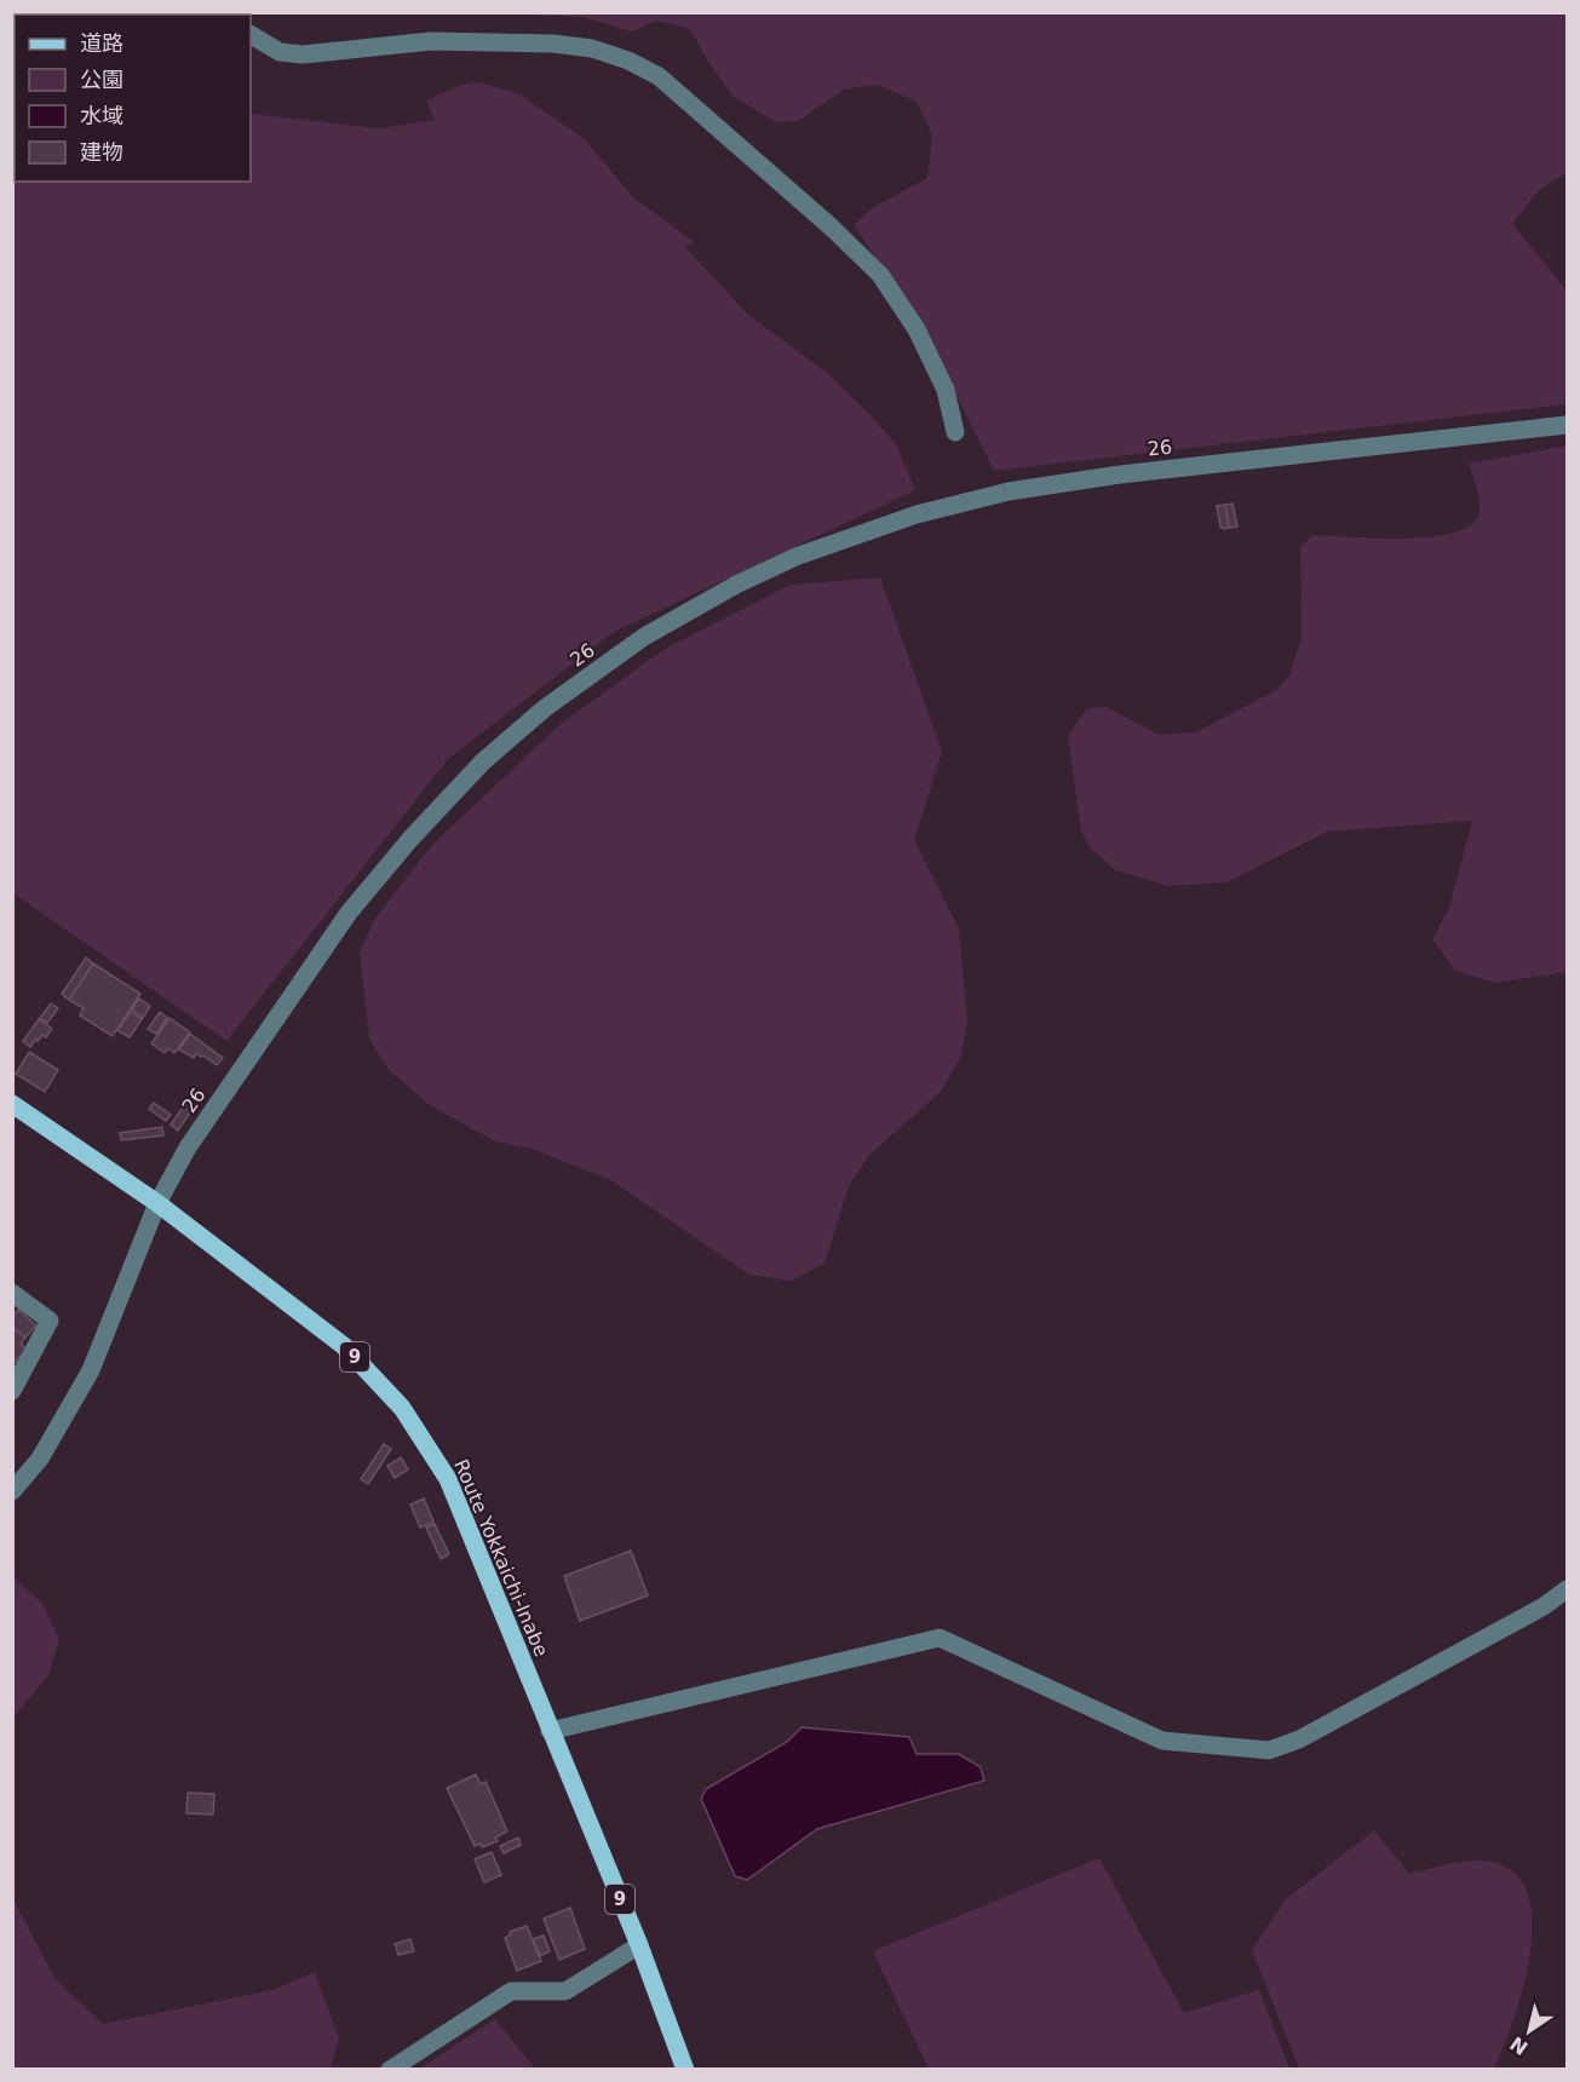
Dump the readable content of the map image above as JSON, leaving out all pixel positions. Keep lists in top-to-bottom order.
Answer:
{
  "streets": {
    "main road": ["9", "Route Yokkaichi-Inabe"],
    "street": ["26"]
  },
  "crossings": [
    ["26", "Route Yokkaichi-Inabe"]
  ],
  "legend": [
    "道路",
    "公園",
    "水域",
    "建物"
  ],
  "north": "bottom left"
}
